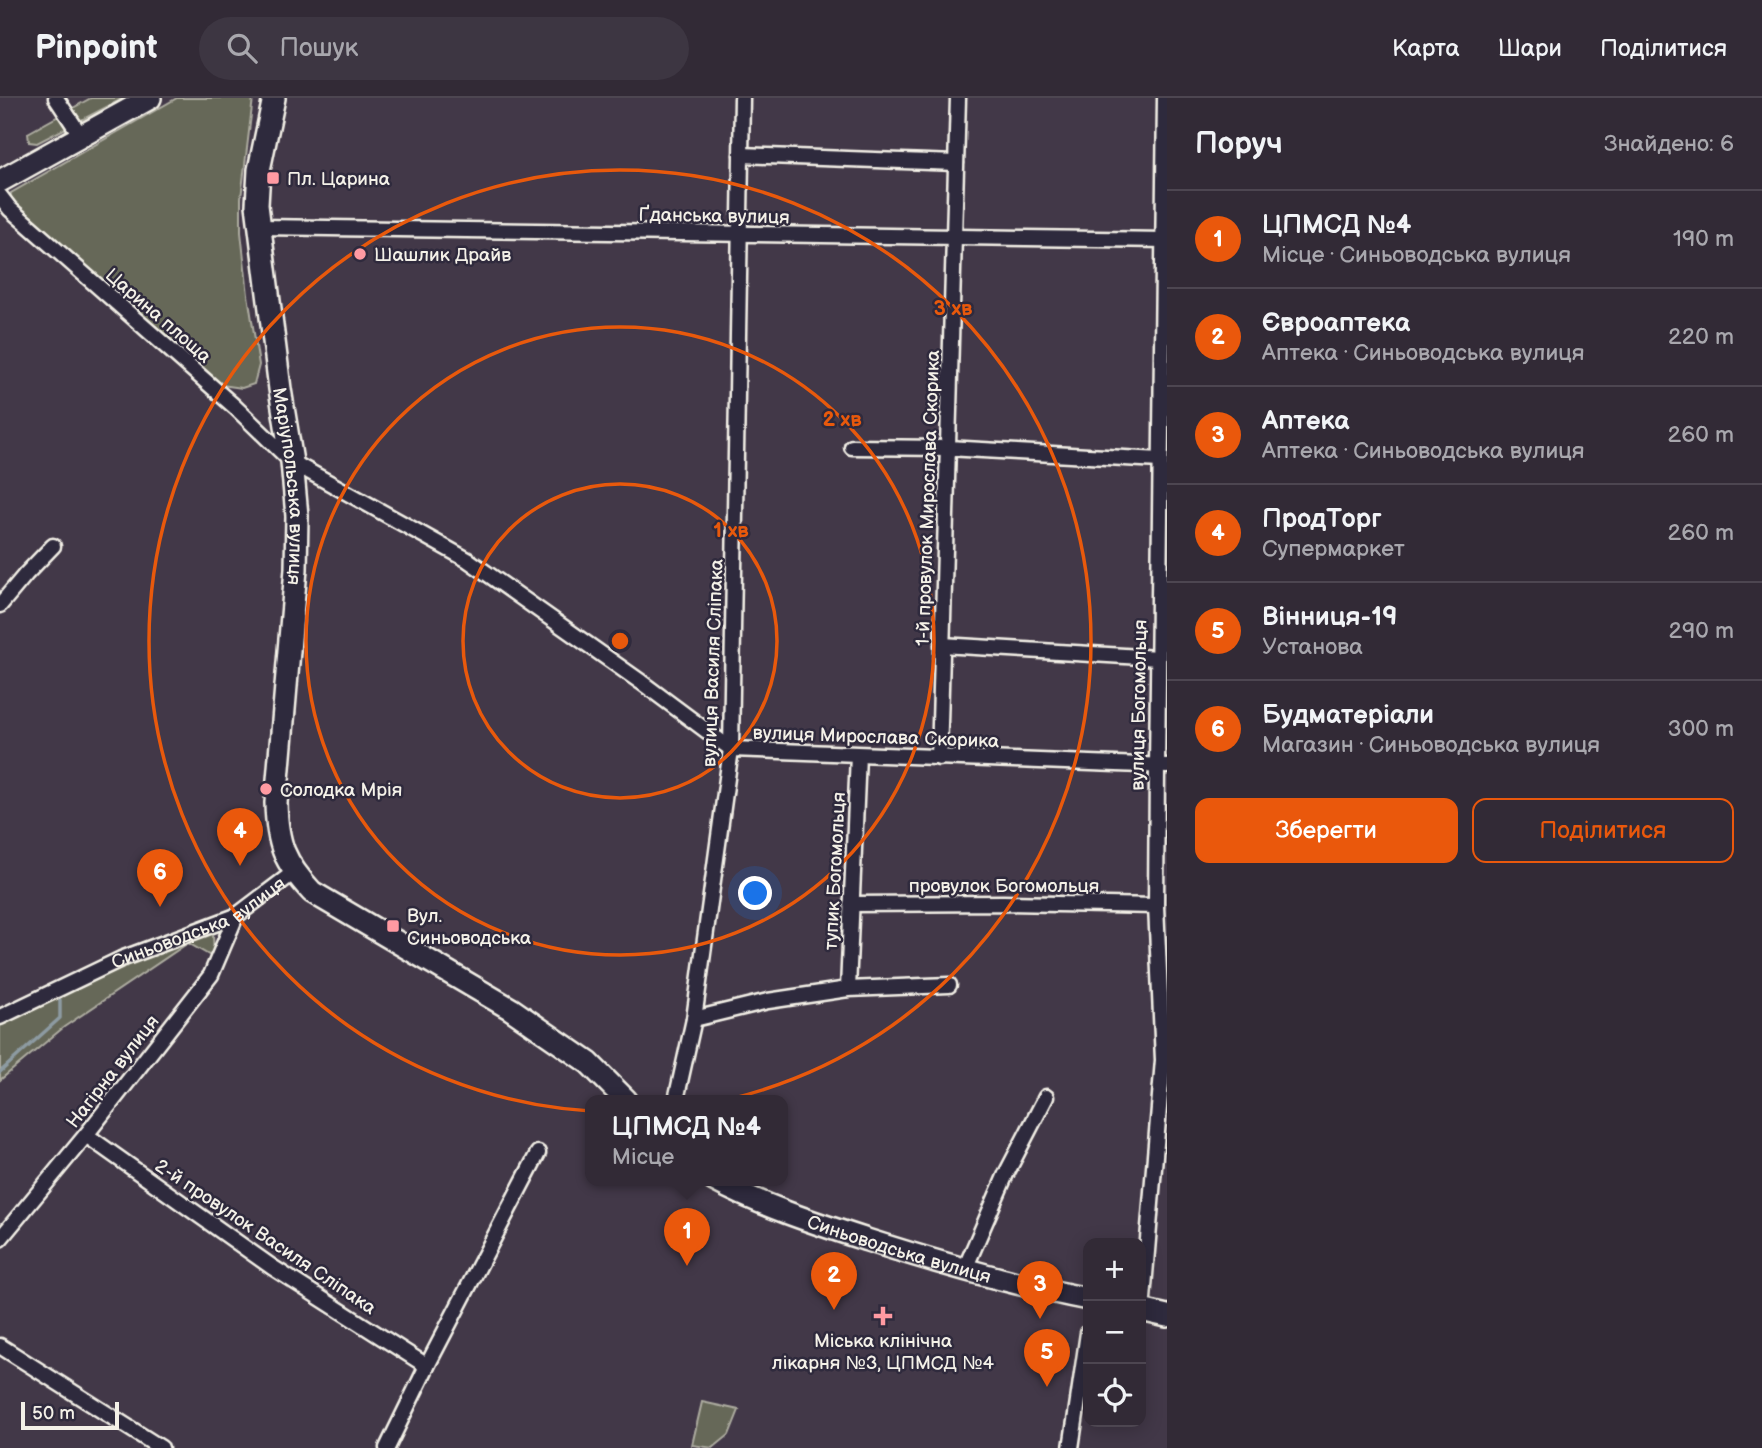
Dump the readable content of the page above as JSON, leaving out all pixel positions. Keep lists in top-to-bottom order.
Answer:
{
  "streets": {
    "street": [
      "Ґданська вулиця",
      "Царина площа",
      "Маріупольська вулиця",
      "1-й провулок Мирослава Скорика",
      "вулиця Василя Сліпака",
      "вулиця Богомольця",
      "вулиця Мирослава Скорика",
      "тупик Богомольця",
      "провулок Богомольця",
      "Синьоводська вулиця",
      "Нагірна вулиця",
      "2-й провулок Василя Сліпака"
    ]
  },
  "crossings": [
    ["Ґданська вулиця", "Маріупольська вулиця"],
    ["Ґданська вулиця", "1-й провулок Мирослава Скорика"],
    ["Ґданська вулиця", "вулиця Василя Сліпака"],
    ["Ґданська вулиця", "вулиця Богомольця"],
    ["Царина площа", "Маріупольська вулиця"],
    ["Царина площа", "вулиця Мирослава Скорика"],
    ["Маріупольська вулиця", "вулиця Мирослава Скорика"],
    ["Маріупольська вулиця", "Синьоводська вулиця"],
    ["1-й провулок Мирослава Скорика", "вулиця Мирослава Скорика"],
    ["вулиця Василя Сліпака", "вулиця Мирослава Скорика"],
    ["вулиця Богомольця", "вулиця Мирослава Скорика"],
    ["вулиця Богомольця", "провулок Богомольця"],
    ["вулиця Мирослава Скорика", "тупик Богомольця"],
    ["тупик Богомольця", "провулок Богомольця"],
    ["Синьоводська вулиця", "Нагірна вулиця"],
    ["Нагірна вулиця", "2-й провулок Василя Сліпака"]
  ],
  "places": {
    "transit": ["Пл. Царина", "Вул. Синьоводська"],
    "other": ["Шашлик Драйв", "Солодка Мрія"],
    "health": ["Міська клінічна лікарня №3, ЦПМСД №4"]
  },
  "scale_bar": "50 m",
  "page": {
    "header": "Pinpoint",
    "search": "Пошук",
    "nav": ["Карта", "Шари", "Поділитися"],
    "heading": ["Поруч", "Знайдено: 6"],
    "list": [
      {
        "mark": "1",
        "name": "ЦПМСД №4",
        "note": "Місце · Синьоводська вулиця",
        "value": "190 m"
      },
      {
        "mark": "2",
        "name": "Євроаптека",
        "note": "Аптека · Синьоводська вулиця",
        "value": "220 m"
      },
      {
        "mark": "3",
        "name": "Аптека",
        "note": "Аптека · Синьоводська вулиця",
        "value": "260 m"
      },
      {
        "mark": "4",
        "name": "ПродТорг",
        "note": "Супермаркет",
        "value": "260 m"
      },
      {
        "mark": "5",
        "name": "Вінниця-19",
        "note": "Установа",
        "value": "290 m"
      },
      {
        "mark": "6",
        "name": "Будматеріали",
        "note": "Магазин · Синьоводська вулиця",
        "value": "300 m"
      }
    ],
    "buttons": ["Зберегти", "Поділитися"],
    "pins": [
      "4",
      "6",
      "1",
      "2",
      "3",
      "5"
    ],
    "popup": ["ЦПМСД №4", "Місце"],
    "map_buttons": ["+", "−"],
    "scale": "50 m"
  },
  "rings": ["3 хв", "2 хв", "1 хв"]
}
